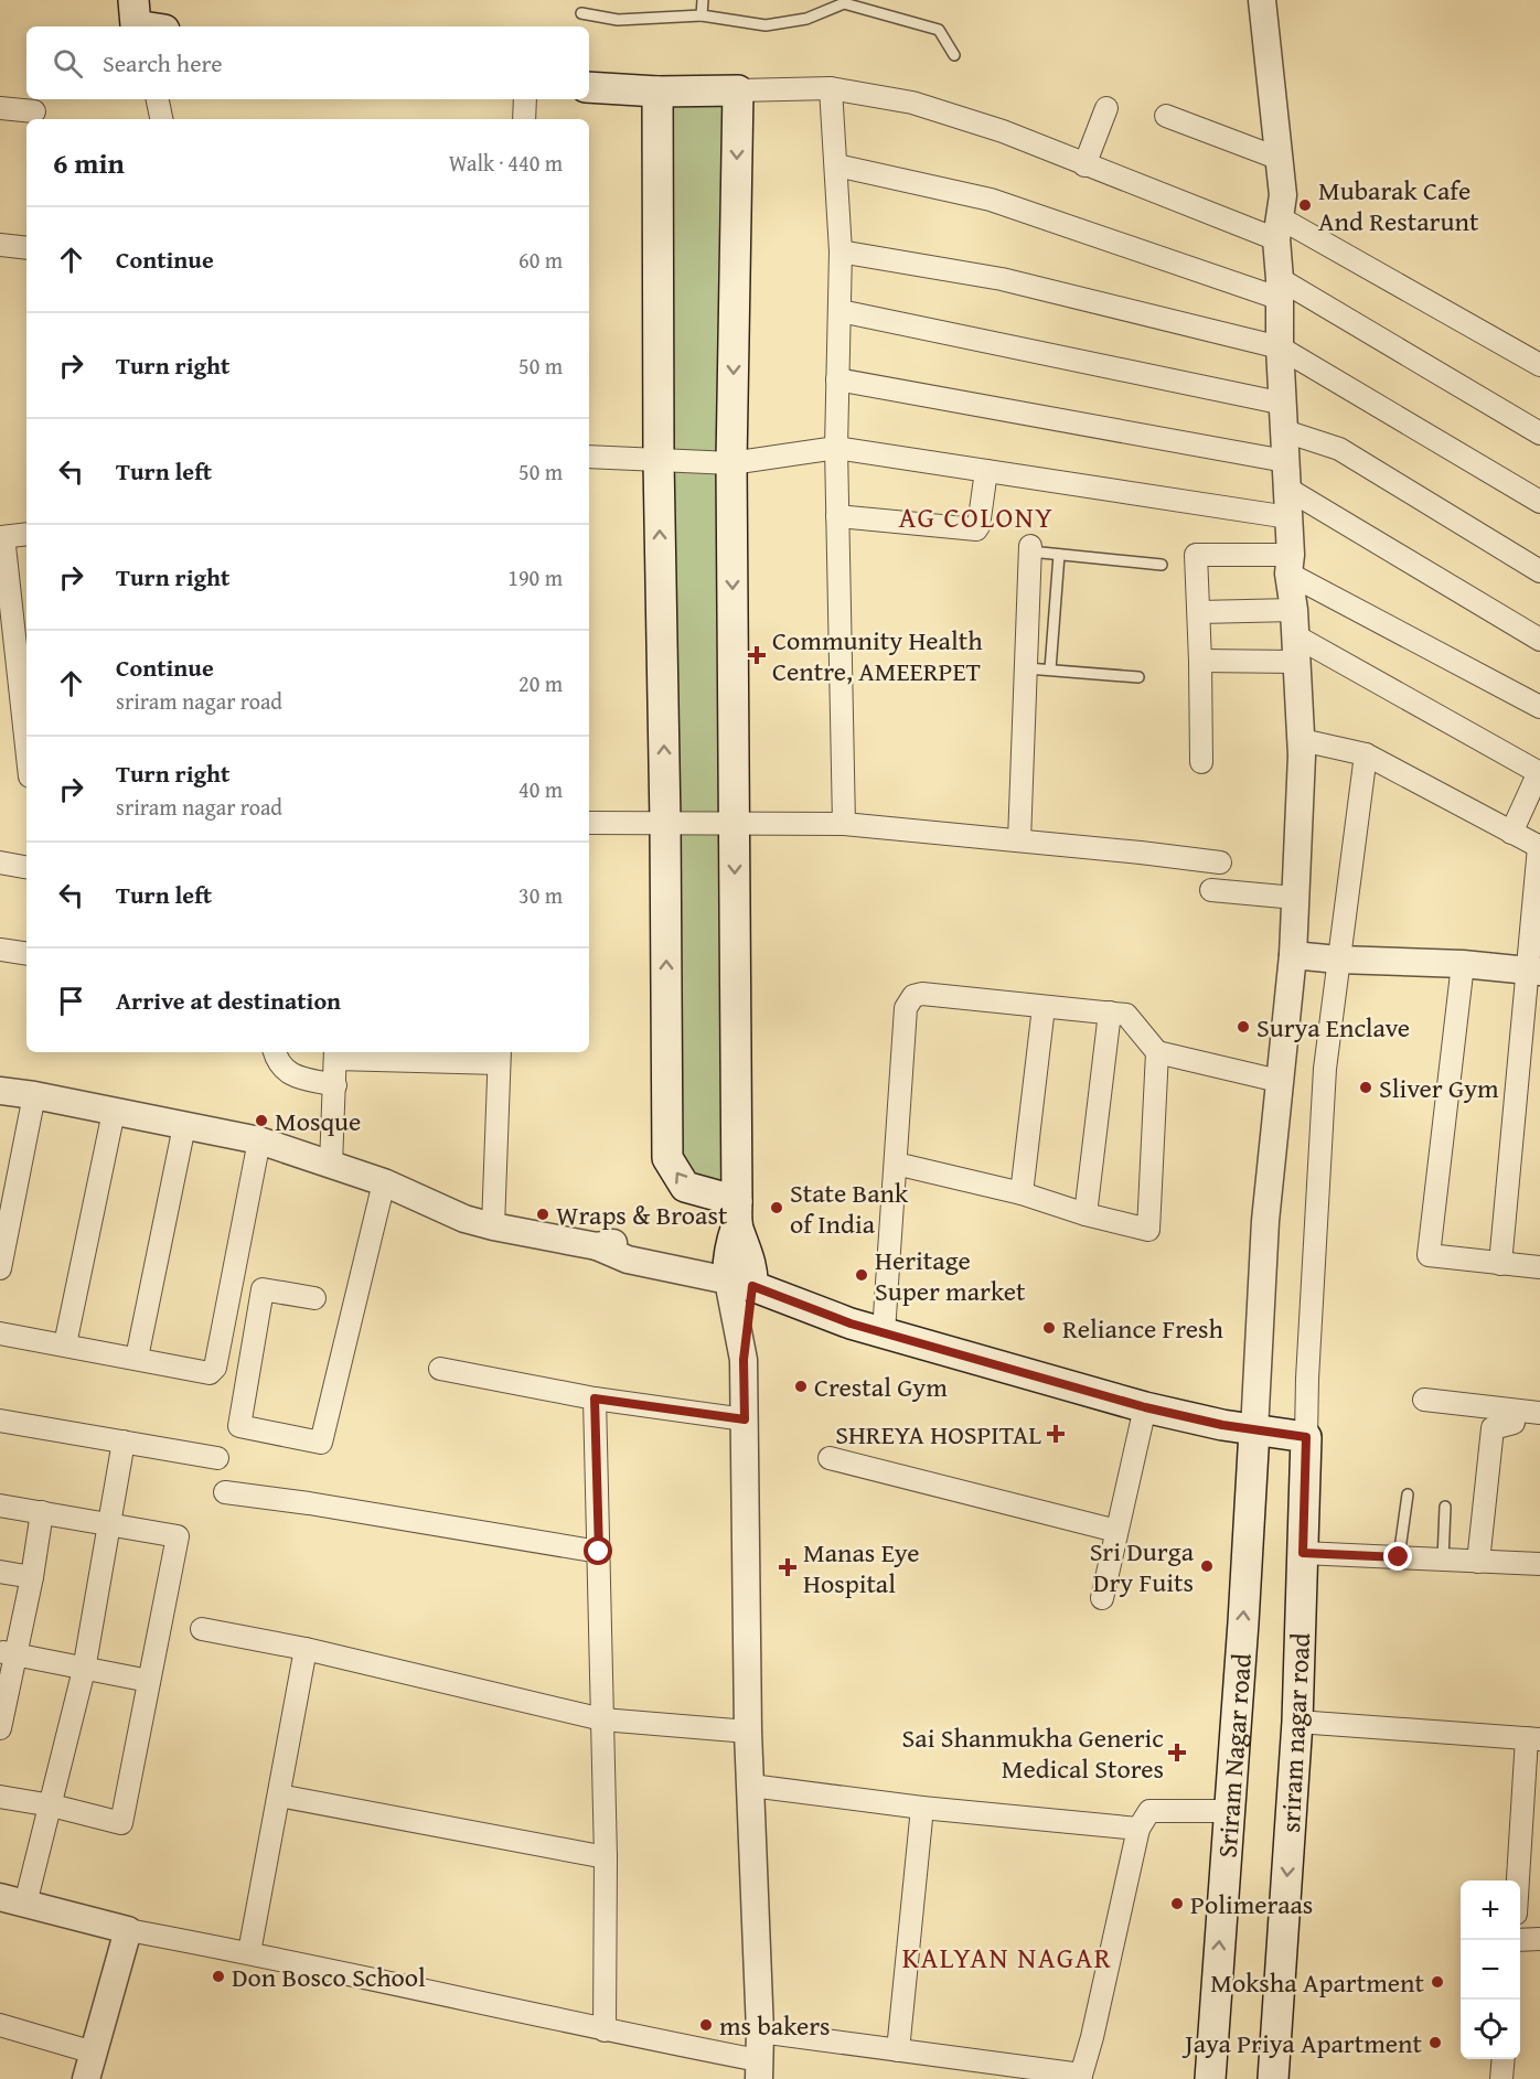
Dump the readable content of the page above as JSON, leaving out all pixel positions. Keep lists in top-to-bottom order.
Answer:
{
  "streets": {
    "main road": ["sriram nagar road", "Sriram Nagar road"]
  },
  "one_way": ["sriram nagar road", "Sriram Nagar road"],
  "districts": ["AG COLONY", "KALYAN NAGAR"],
  "places": {
    "other": [
      "Mubarak Cafe And Restarunt",
      "Surya Enclave",
      "Sliver Gym",
      "Mosque",
      "State Bank of India",
      "Wraps & Broast",
      "Heritage Super market",
      "Reliance Fresh",
      "Crestal Gym",
      "Sri Durga Dry Fuits",
      "Polimeraas",
      "Don Bosco School",
      "Moksha Apartment",
      "ms bakers",
      "Jaya Priya Apartment"
    ],
    "health": [
      "Community Health Centre, AMEERPET",
      "SHREYA HOSPITAL",
      "Manas Eye Hospital",
      "Sai Shanmukha Generic Medical Stores"
    ]
  },
  "page": {
    "search": "Search here",
    "heading": ["6 min", "Walk · 440 m"],
    "list": [
      ["Continue", "60 m"],
      ["Turn right", "50 m"],
      ["Turn left", "50 m"],
      ["Turn right", "190 m"],
      ["Continue", "sriram nagar road", "20 m"],
      ["Turn right", "sriram nagar road", "40 m"],
      ["Turn left", "30 m"],
      "Arrive at destination"
    ],
    "map_buttons": ["+", "−"]
  }
}
